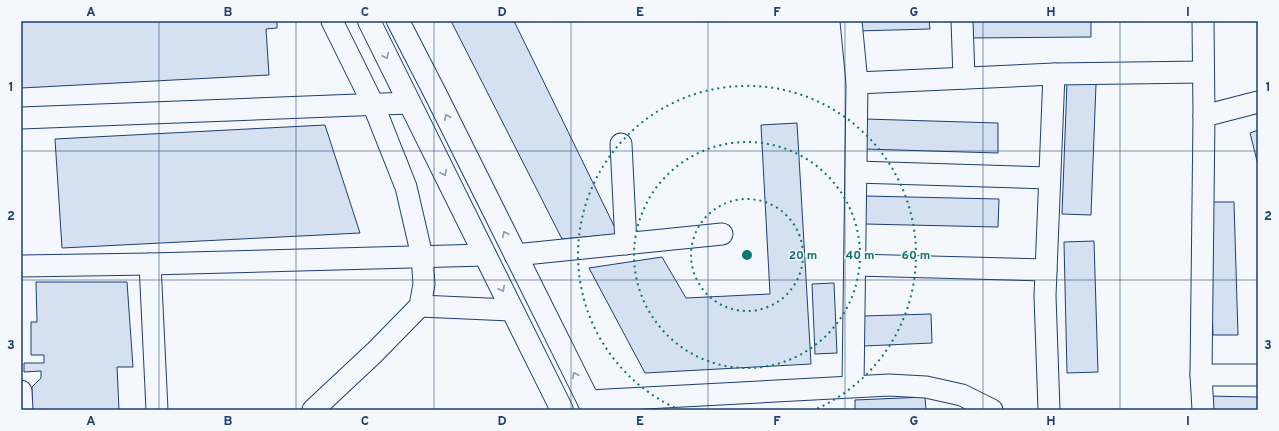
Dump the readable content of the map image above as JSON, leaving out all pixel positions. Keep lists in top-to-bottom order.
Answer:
{
  "grid": {
    "columns": [
      "A",
      "B",
      "C",
      "D",
      "E",
      "F",
      "G",
      "H",
      "I"
    ],
    "rows": ["1", "2", "3"]
  },
  "rings": ["20 m", "40 m", "60 m"]
}
